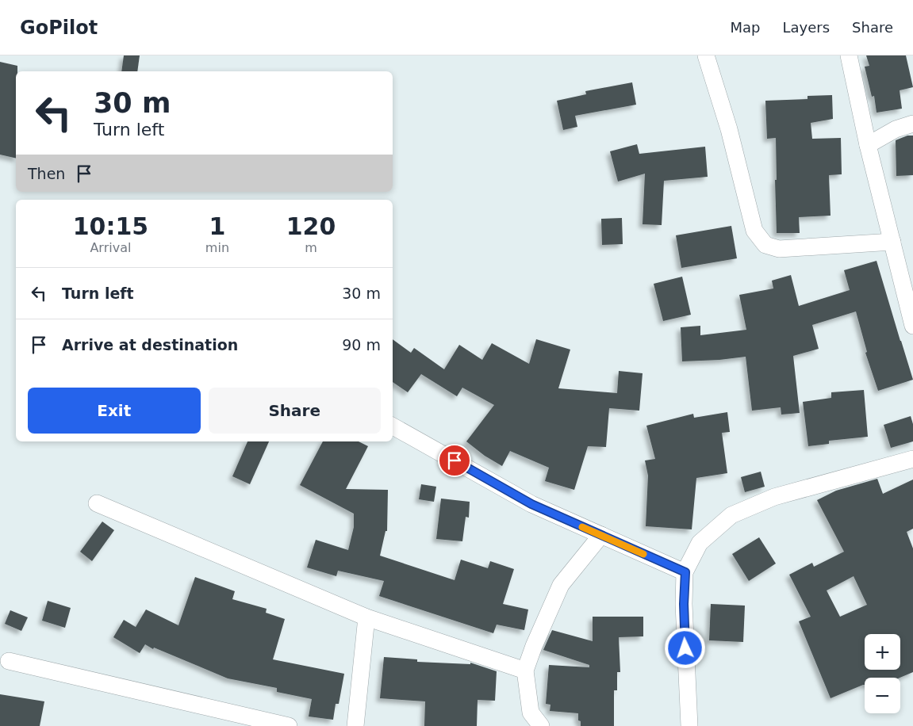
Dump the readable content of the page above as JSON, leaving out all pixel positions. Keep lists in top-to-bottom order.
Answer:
{
  "page": {
    "header": "GoPilot",
    "nav": ["Map", "Layers", "Share"],
    "turn": ["30 m", "Turn left"],
    "then": "Then",
    "eta": [
      "10:15",
      "Arrival",
      "1",
      "min",
      "120",
      "m"
    ],
    "list": [
      {
        "name": "Turn left",
        "value": "30 m"
      },
      {
        "name": "Arrive at destination",
        "value": "90 m"
      }
    ],
    "buttons": ["Exit", "Share"],
    "map_buttons": ["+", "−"]
  }
}
